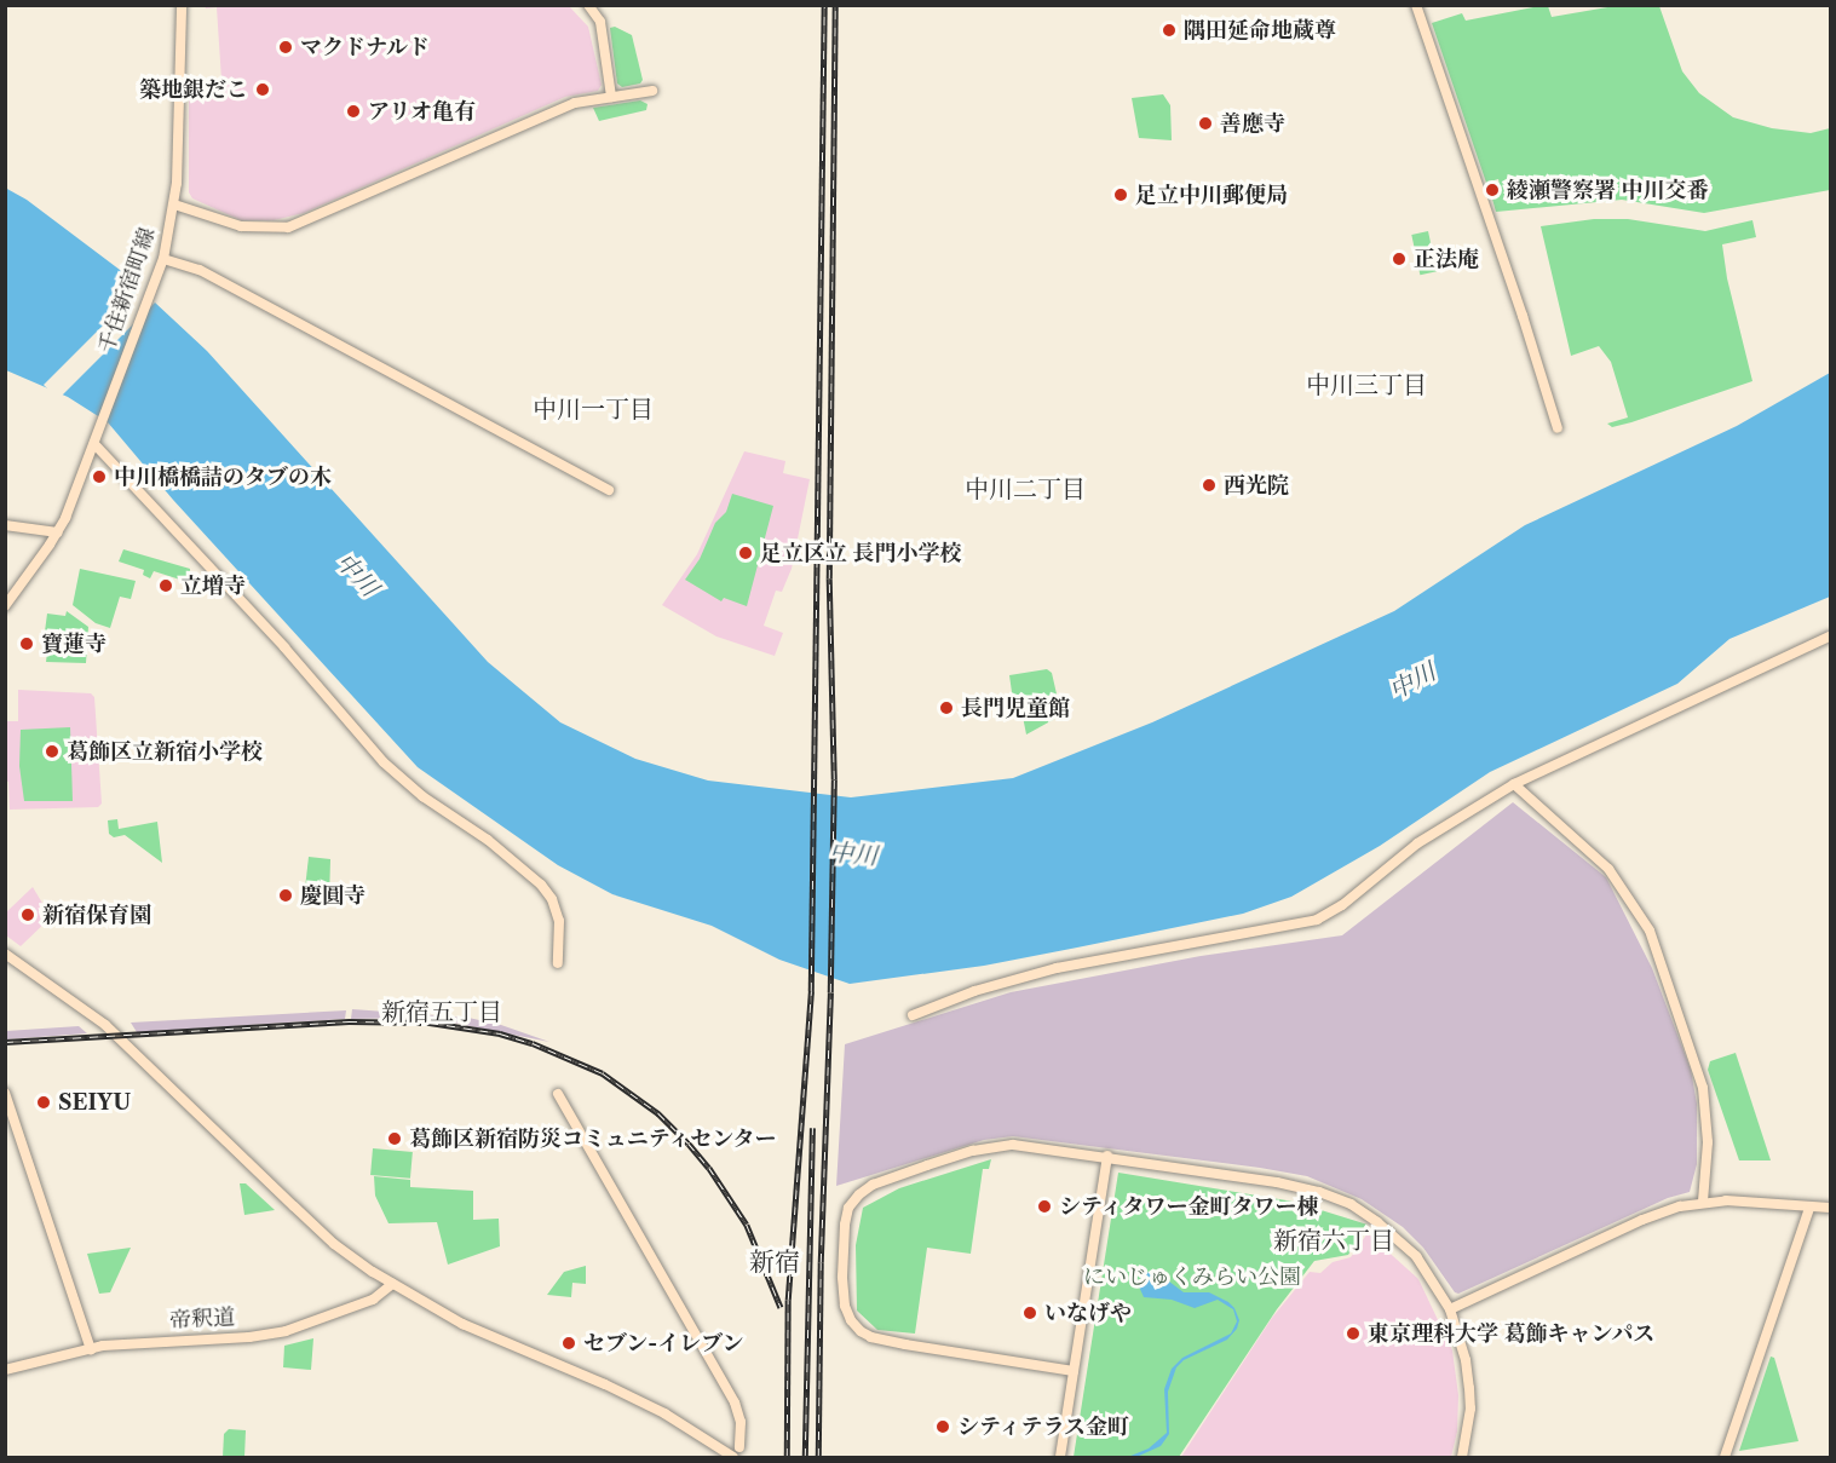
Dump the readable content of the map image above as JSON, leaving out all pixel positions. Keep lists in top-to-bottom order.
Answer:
{
  "streets": {
    "street": ["千住新宿町線", "帝釈道"]
  },
  "districts": [
    "中川三丁目",
    "中川一丁目",
    "中川二丁目",
    "新宿五丁目",
    "新宿六丁目",
    "新宿"
  ],
  "water": ["中川"],
  "parks": ["にいじゅくみらい公園"],
  "places": [
    "隅田延命地蔵尊",
    "マクドナルド",
    "築地銀だこ",
    "アリオ亀有",
    "善應寺",
    "綾瀬警察署 中川交番",
    "足立中川郵便局",
    "正法庵",
    "中川橋橋詰のタブの木",
    "西光院",
    "足立区立 長門小学校",
    "立増寺",
    "寶蓮寺",
    "長門児童館",
    "葛飾区立新宿小学校",
    "慶圓寺",
    "新宿保育園",
    "SEIYU",
    "葛飾区新宿防災コミュニティセンター",
    "シティタワー金町タワー棟",
    "いなげや",
    "東京理科大学 葛飾キャンパス",
    "セブン-イレブン",
    "シティテラス金町"
  ]
}
